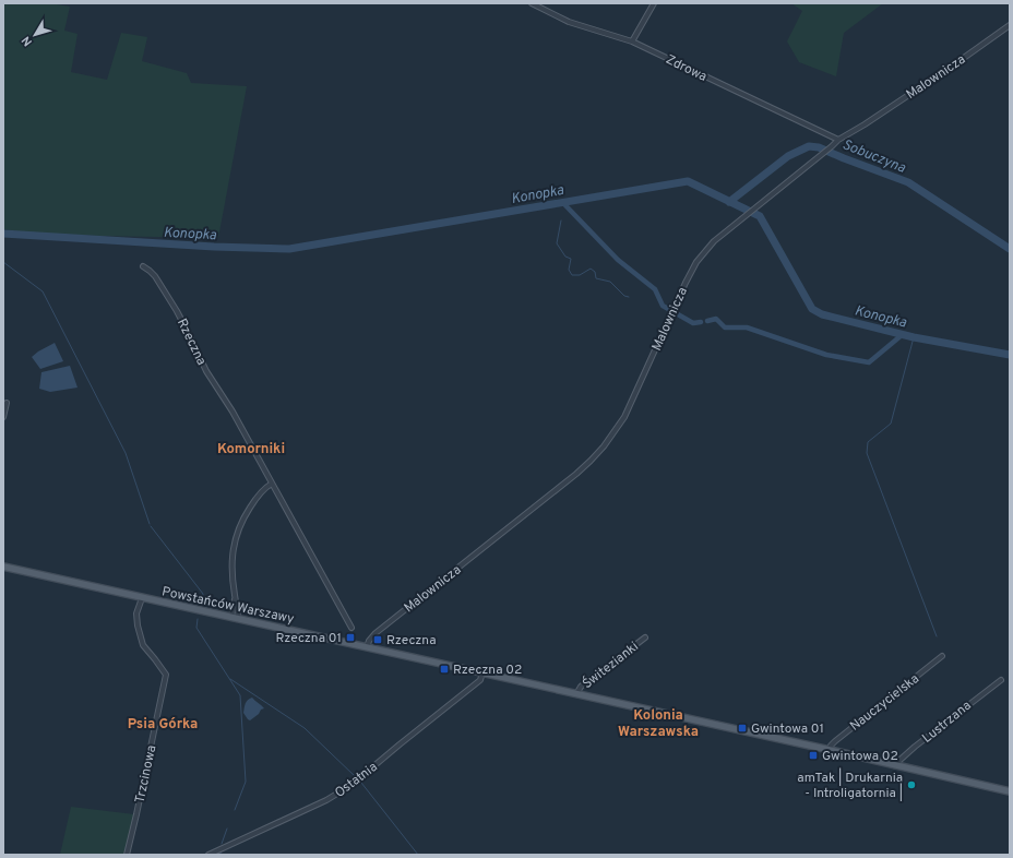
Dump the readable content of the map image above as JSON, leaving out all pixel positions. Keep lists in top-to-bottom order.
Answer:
{
  "streets": {
    "main road": ["Powstańców Warszawy"],
    "street": [
      "Zdrowa",
      "Malownicza",
      "Rzeczna",
      "Świtezianki",
      "Nauczycielska",
      "Lustrzana",
      "Trzcinowa",
      "Ostatnia"
    ]
  },
  "crossings": [
    ["Zdrowa", "Malownicza"],
    ["Malownicza", "Powstańców Warszawy"],
    ["Powstańców Warszawy", "Świtezianki"],
    ["Powstańców Warszawy", "Nauczycielska"],
    ["Powstańców Warszawy", "Lustrzana"],
    ["Powstańców Warszawy", "Trzcinowa"],
    ["Powstańców Warszawy", "Ostatnia"]
  ],
  "districts": ["Komorniki", "Kolonia Warszawska", "Psia Górka"],
  "water": ["Sobuczyna", "Konopka"],
  "places": {
    "transit": [
      "Rzeczna 01",
      "Rzeczna",
      "Rzeczna 02",
      "Gwintowa 01",
      "Gwintowa 02"
    ],
    "other": ["amTak | Drukarnia - Introligatornia |"]
  },
  "north": "bottom left"
}
